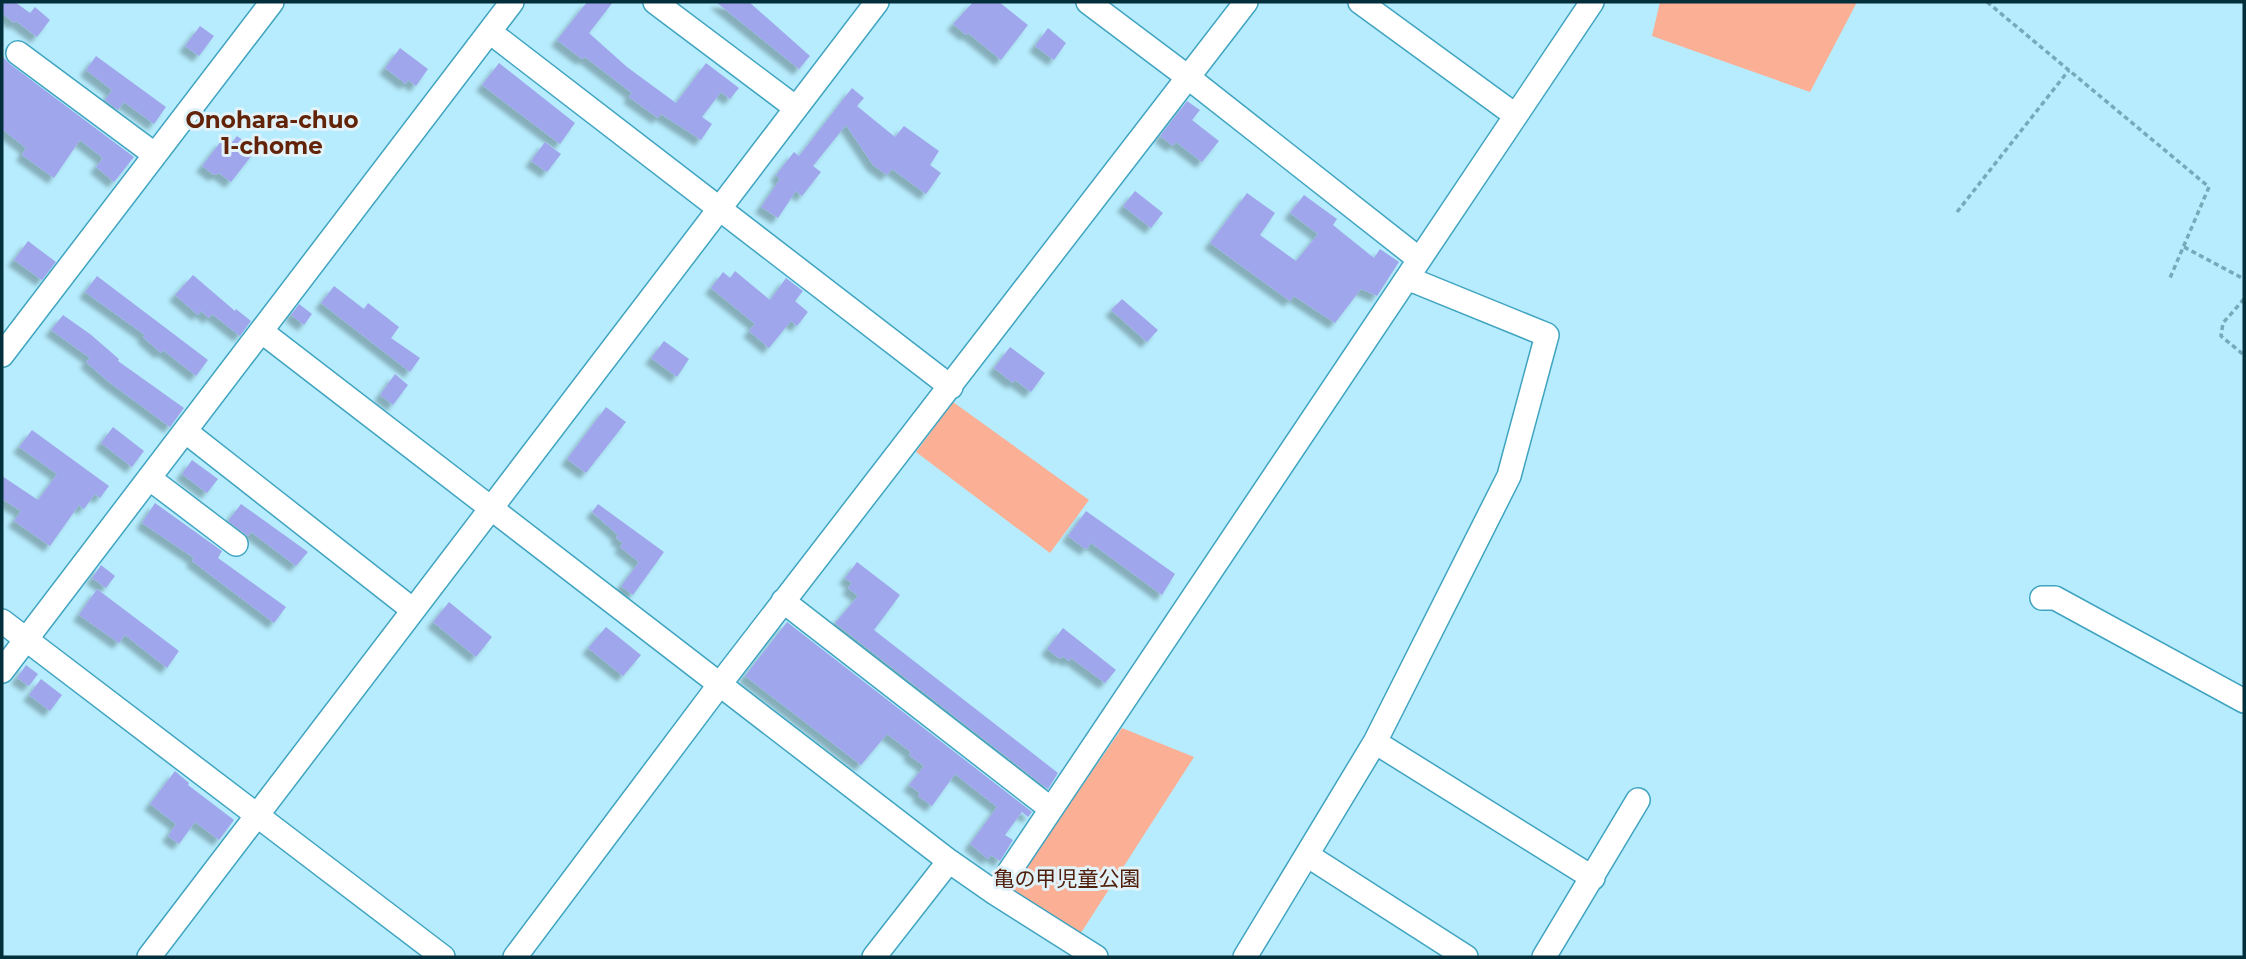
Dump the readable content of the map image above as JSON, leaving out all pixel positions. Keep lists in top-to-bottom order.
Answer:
{
  "districts": ["Onohara-chuo 1-chome"],
  "parks": ["亀の甲児童公園"]
}
